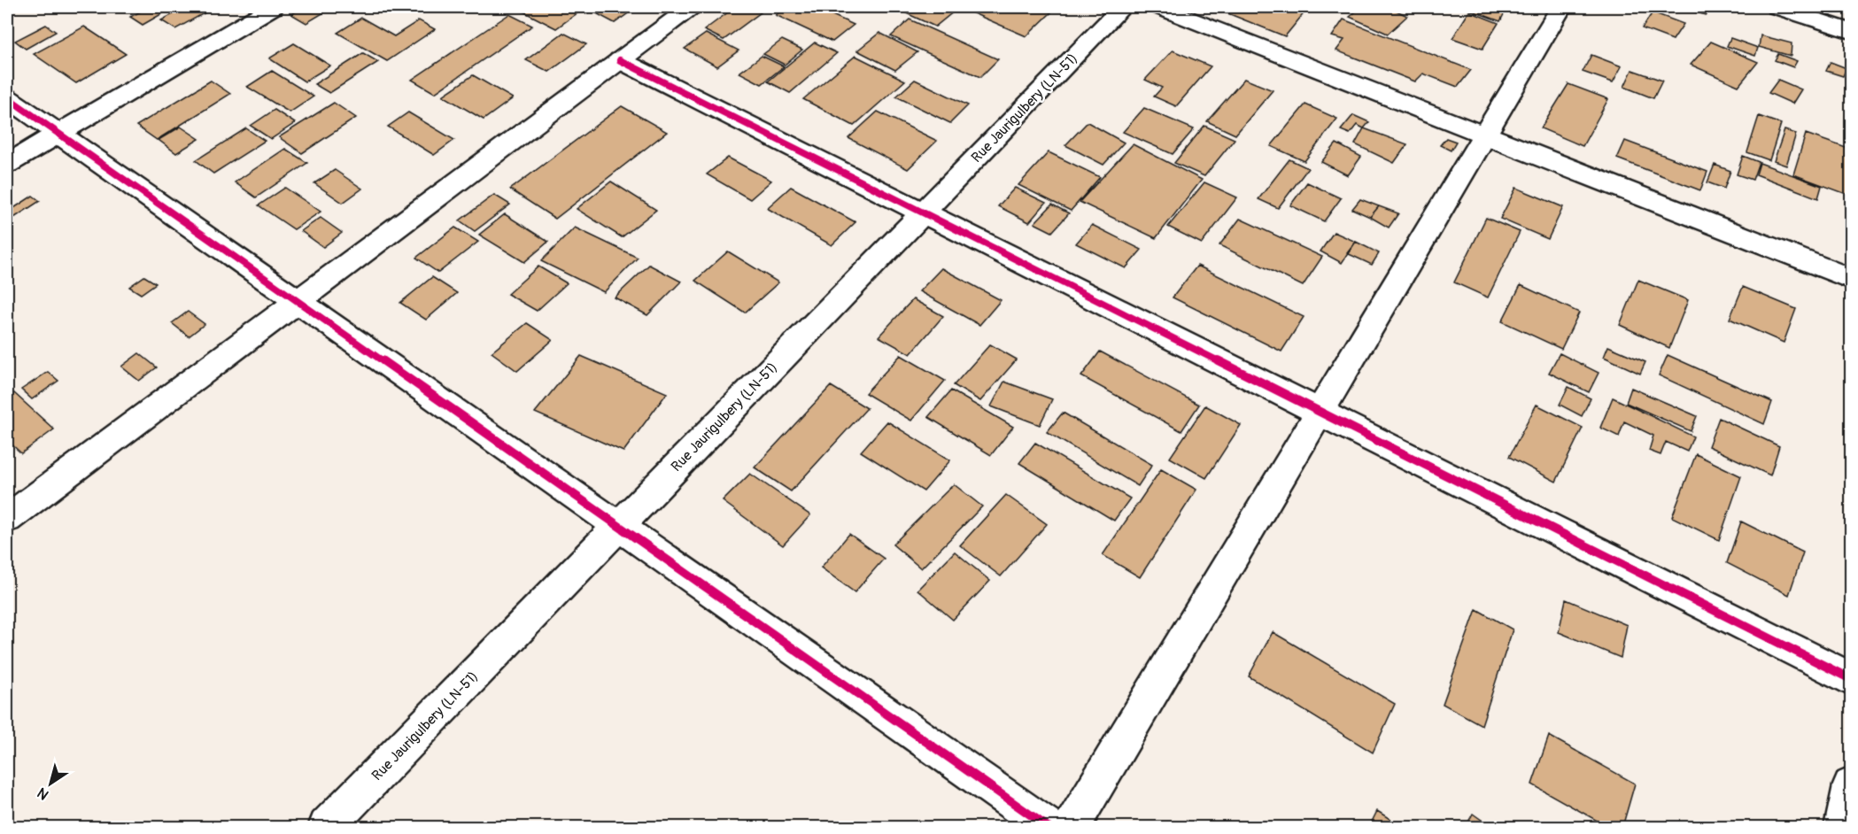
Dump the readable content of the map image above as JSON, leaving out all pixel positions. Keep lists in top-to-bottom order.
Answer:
{
  "streets": {
    "street": ["Rue Jaurigulbery (LN-51)"]
  },
  "north": "bottom left"
}
